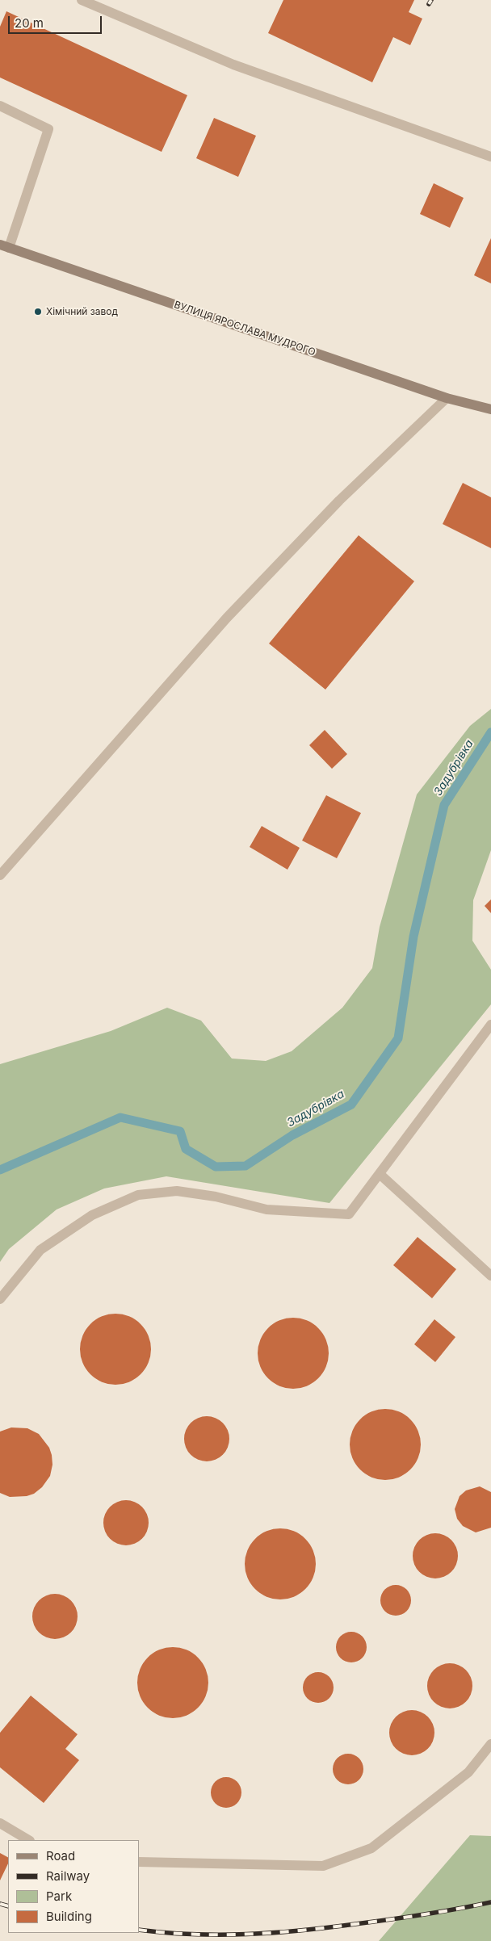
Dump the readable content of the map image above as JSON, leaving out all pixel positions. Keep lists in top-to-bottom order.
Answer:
{
  "streets": {
    "main road": ["ВУЛИЦЯ ЯРОСЛАВА МУДРОГО"]
  },
  "water": ["Задубрівка"],
  "places": ["Хімічний завод"],
  "legend": [
    "Road",
    "Railway",
    "Park",
    "Building"
  ],
  "scale_bar": "20 m"
}
